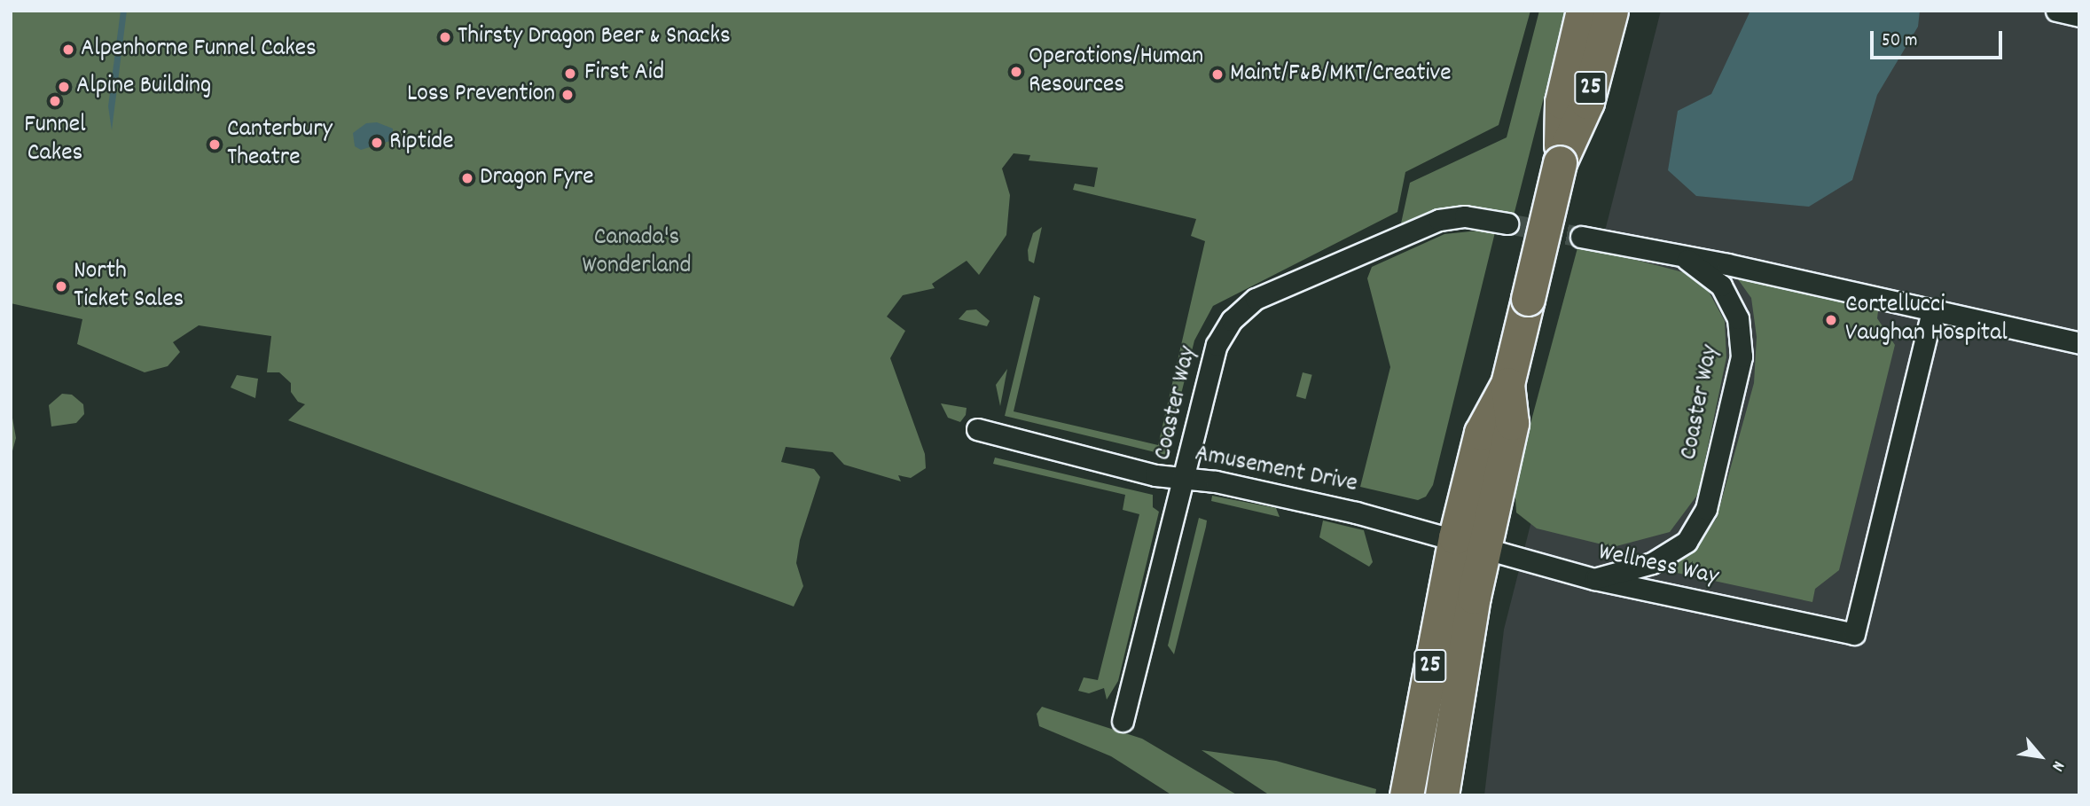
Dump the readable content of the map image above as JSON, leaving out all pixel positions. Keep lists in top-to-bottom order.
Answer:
{
  "streets": {
    "main road": ["25"],
    "street": ["Coaster Way", "Amusement Drive", "Wellness Way"]
  },
  "crossings": [
    ["25", "Amusement Drive"],
    ["25", "Wellness Way"],
    ["Coaster Way", "Amusement Drive"],
    ["Coaster Way", "Wellness Way"],
    ["Amusement Drive", "Wellness Way"]
  ],
  "parks": ["Canada's Wonderland"],
  "places": [
    "Thirsty Dragon Beer & Snacks",
    "Alpenhorne Funnel Cakes",
    "Operations/Human Resources",
    "First Aid",
    "Maint/F&B/MKT/Creative",
    "Alpine Building",
    "Loss Prevention",
    "Funnel Cakes",
    "Riptide",
    "Canterbury Theatre",
    "Dragon Fyre",
    "North Ticket Sales",
    "Cortellucci Vaughan Hospital"
  ],
  "scale_bar": "50 m",
  "north": "bottom right"
}
